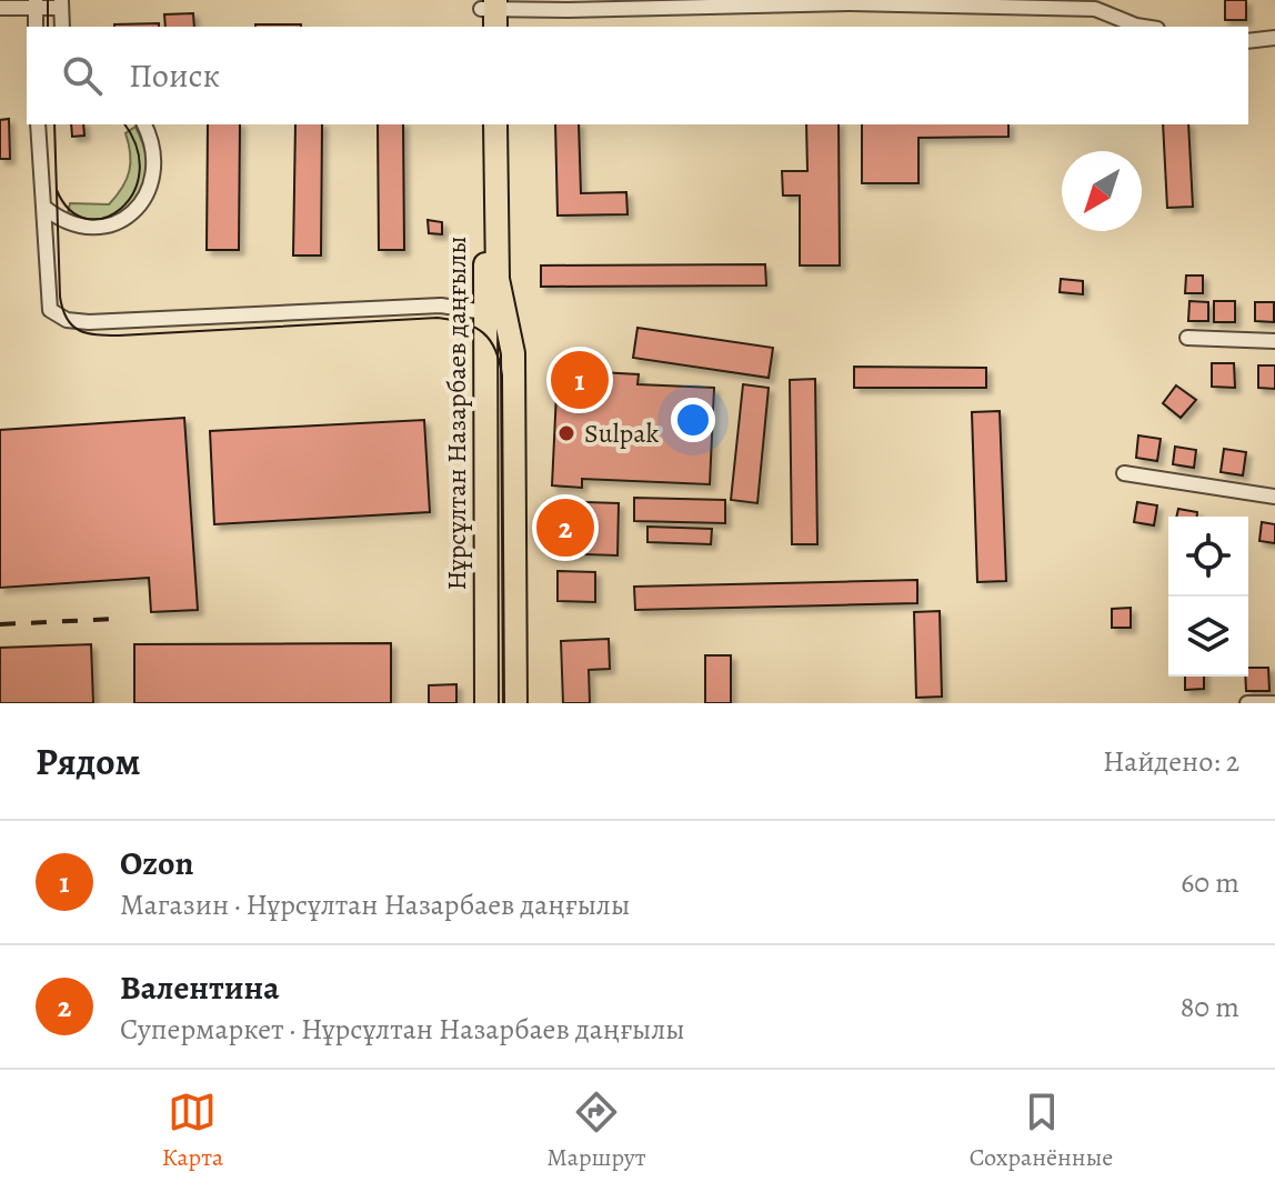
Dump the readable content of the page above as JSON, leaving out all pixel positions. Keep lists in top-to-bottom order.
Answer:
{
  "streets": {
    "main road": ["Нұрсұлтан Назарбаев даңғылы"]
  },
  "places": ["Sulpak"],
  "north": "bottom left",
  "page": {
    "search": "Поиск",
    "pins": ["1", "2"],
    "heading": ["Рядом", "Найдено: 2"],
    "list": [
      {
        "mark": "1",
        "name": "Ozon",
        "note": "Магазин · Нұрсұлтан Назарбаев даңғылы",
        "value": "60 m"
      },
      {
        "mark": "2",
        "name": "Валентина",
        "note": "Супермаркет · Нұрсұлтан Назарбаев даңғылы",
        "value": "80 m"
      }
    ],
    "nav": ["Карта", "Маршрут", "Сохранённые"]
  }
}
